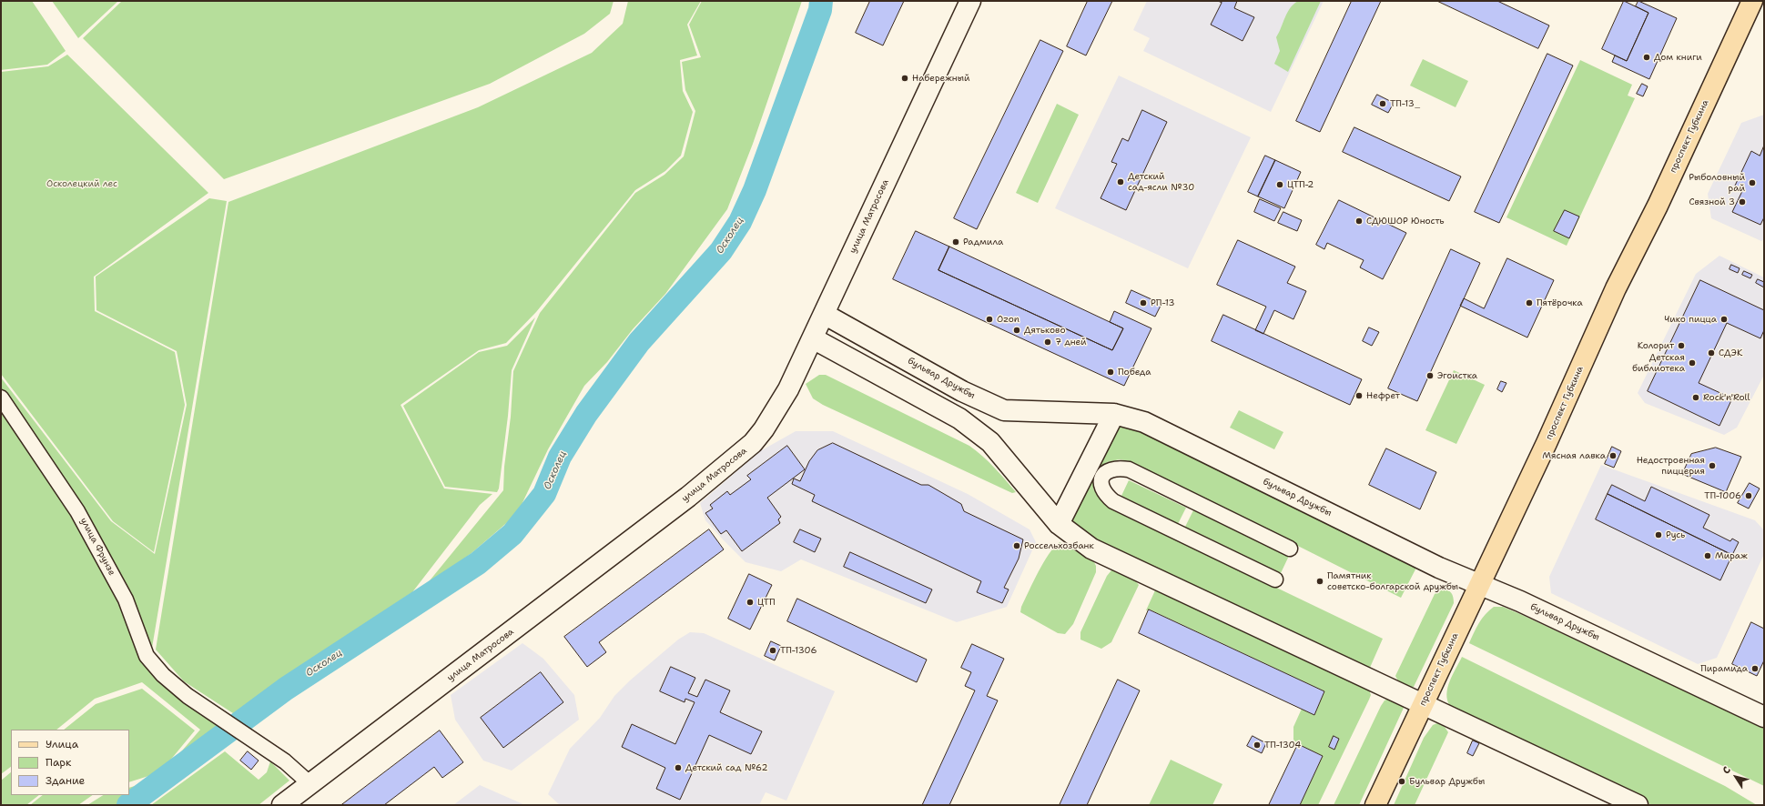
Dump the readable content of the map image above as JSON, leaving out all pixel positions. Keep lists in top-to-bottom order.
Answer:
{
  "streets": {
    "main road": ["проспект Губкина", "улица Матросова", "бульвар Дружбы"],
    "street": ["улица Фрунзе"]
  },
  "crossings": [
    ["проспект Губкина", "бульвар Дружбы"],
    ["улица Матросова", "бульвар Дружбы"],
    ["улица Матросова", "улица Фрунзе"]
  ],
  "water": ["Осколец"],
  "parks": ["Осколецкий лес"],
  "places": [
    "Дом книги",
    "Набережный",
    "ТП-13_",
    "Детский сад-ясли №30",
    "Рыболовный рай",
    "ЦТП-2",
    "Связной 3",
    "СДЮШОР Юность",
    "Радмила",
    "РП-13",
    "Пятёрочка",
    "Ozon",
    "Чико пицца",
    "Дятьково",
    "7 дней",
    "Колорит",
    "СДЭК",
    "Детская библиотека",
    "Победа",
    "Эгоистка",
    "Нефрет",
    "Rock'n'Roll",
    "Мясная лавка",
    "Недостроенная пиццерия",
    "ТП-1006",
    "Русь",
    "Россельхозбанк",
    "Мираж",
    "Памятник советско-болгарской дружбы",
    "ЦТП",
    "ТП-1306",
    "Пирамида",
    "ТП-1304",
    "Детский сад №62",
    "Бульвар Дружбы"
  ],
  "legend": ["Улица", "Парк", "Здание"],
  "north": "top left"
}
